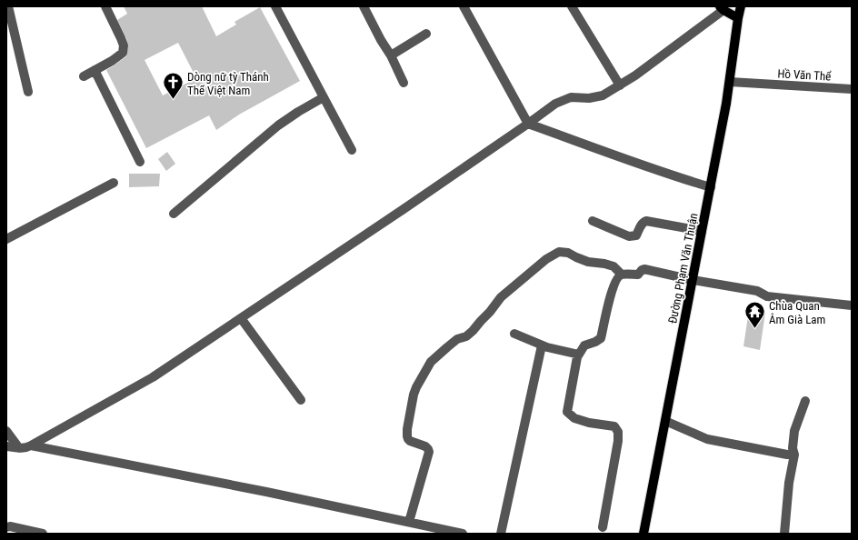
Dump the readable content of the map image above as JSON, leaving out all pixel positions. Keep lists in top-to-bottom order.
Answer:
{
  "streets": {
    "main road": ["Đường Phạm Văn Thuận"],
    "street": ["Hồ Văn Thể"]
  },
  "crossings": [
    ["Hồ Văn Thể", "Đường Phạm Văn Thuận"]
  ],
  "places": {
    "church": ["Dòng nữ tỳ Thánh Thể Việt Nam"],
    "temple": ["Chùa Quan Âm Già Lam"]
  }
}
